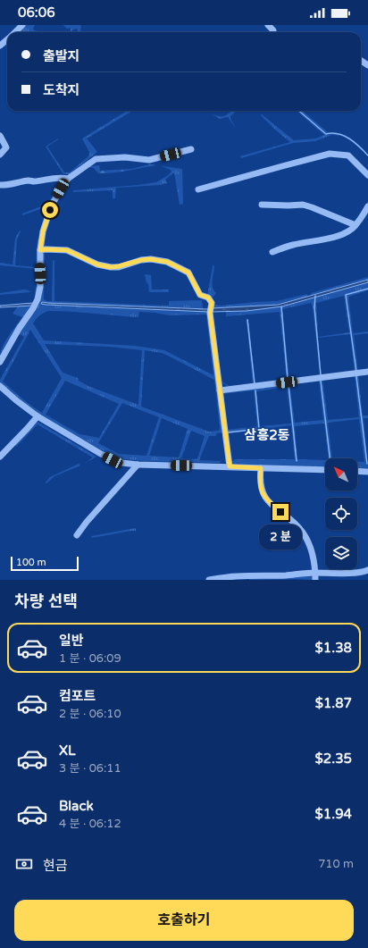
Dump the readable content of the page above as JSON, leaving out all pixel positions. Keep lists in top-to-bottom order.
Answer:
{
  "districts": ["삼흥2동"],
  "scale_bar": "100 m",
  "north": "top left",
  "page": {
    "status": "06:06",
    "banner": ["출발지", "도착지"],
    "bubble": "2 분",
    "scale": "100 m",
    "heading": "차량 선택",
    "list": [
      {
        "name": "일반",
        "note": "1 분 · 06:09",
        "value": "$1.38"
      },
      {
        "name": "컴포트",
        "note": "2 분 · 06:10",
        "value": "$1.87"
      },
      {
        "name": "XL",
        "note": "3 분 · 06:11",
        "value": "$2.35"
      },
      {
        "name": "Black",
        "note": "4 분 · 06:12",
        "value": "$1.94"
      }
    ],
    "pay": ["현금", "710 m"],
    "buttons": "호출하기"
  }
}
